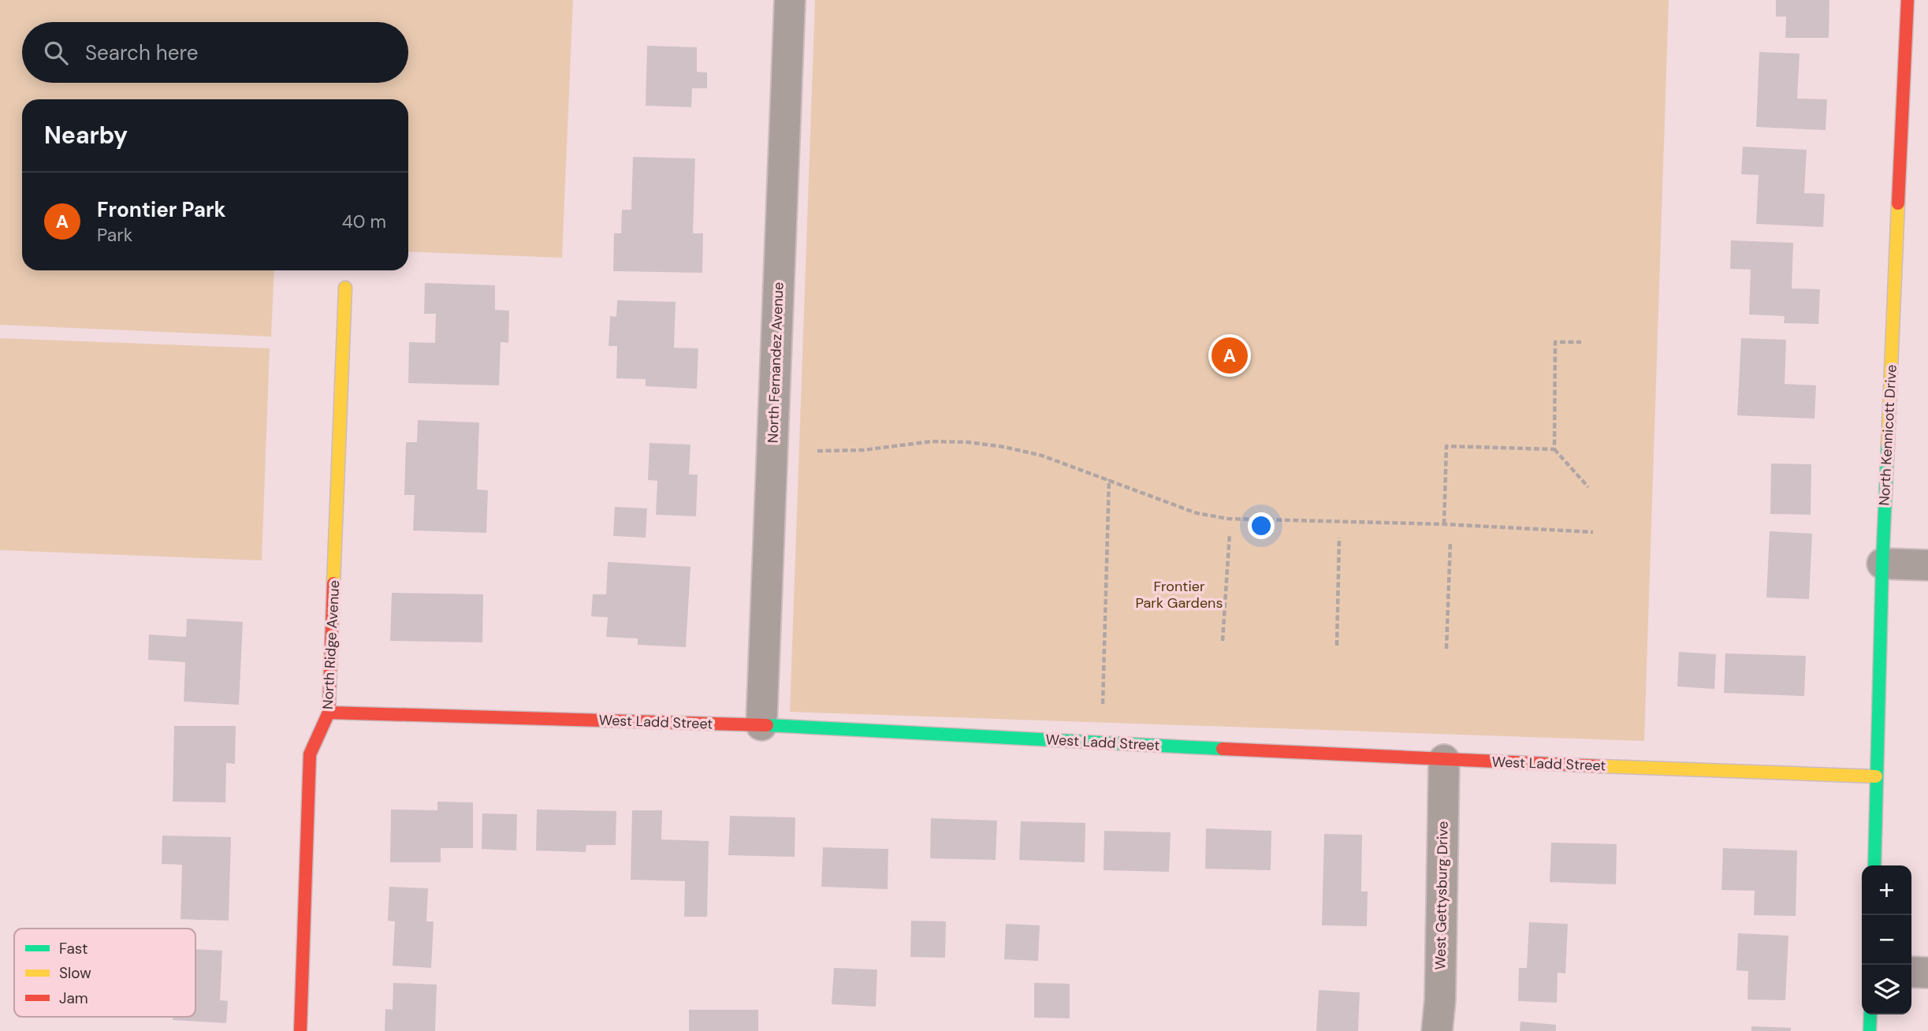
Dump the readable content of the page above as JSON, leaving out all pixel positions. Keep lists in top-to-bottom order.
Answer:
{
  "streets": {
    "street": [
      "North Fernandez Avenue",
      "North Kennicott Drive",
      "North Ridge Avenue",
      "West Ladd Street",
      "West Gettysburg Drive"
    ]
  },
  "crossings": [
    ["North Fernandez Avenue", "West Ladd Street"],
    ["North Kennicott Drive", "West Ladd Street"],
    ["North Ridge Avenue", "West Ladd Street"],
    ["West Ladd Street", "West Gettysburg Drive"]
  ],
  "parks": ["Frontier Park Gardens"],
  "legend": ["Fast", "Slow", "Jam"],
  "page": {
    "search": "Search here",
    "heading": "Nearby",
    "list": [
      {
        "mark": "A",
        "name": "Frontier Park",
        "note": "Park",
        "value": "40 m"
      }
    ],
    "pins": "A",
    "map_buttons": ["+", "−"]
  }
}
